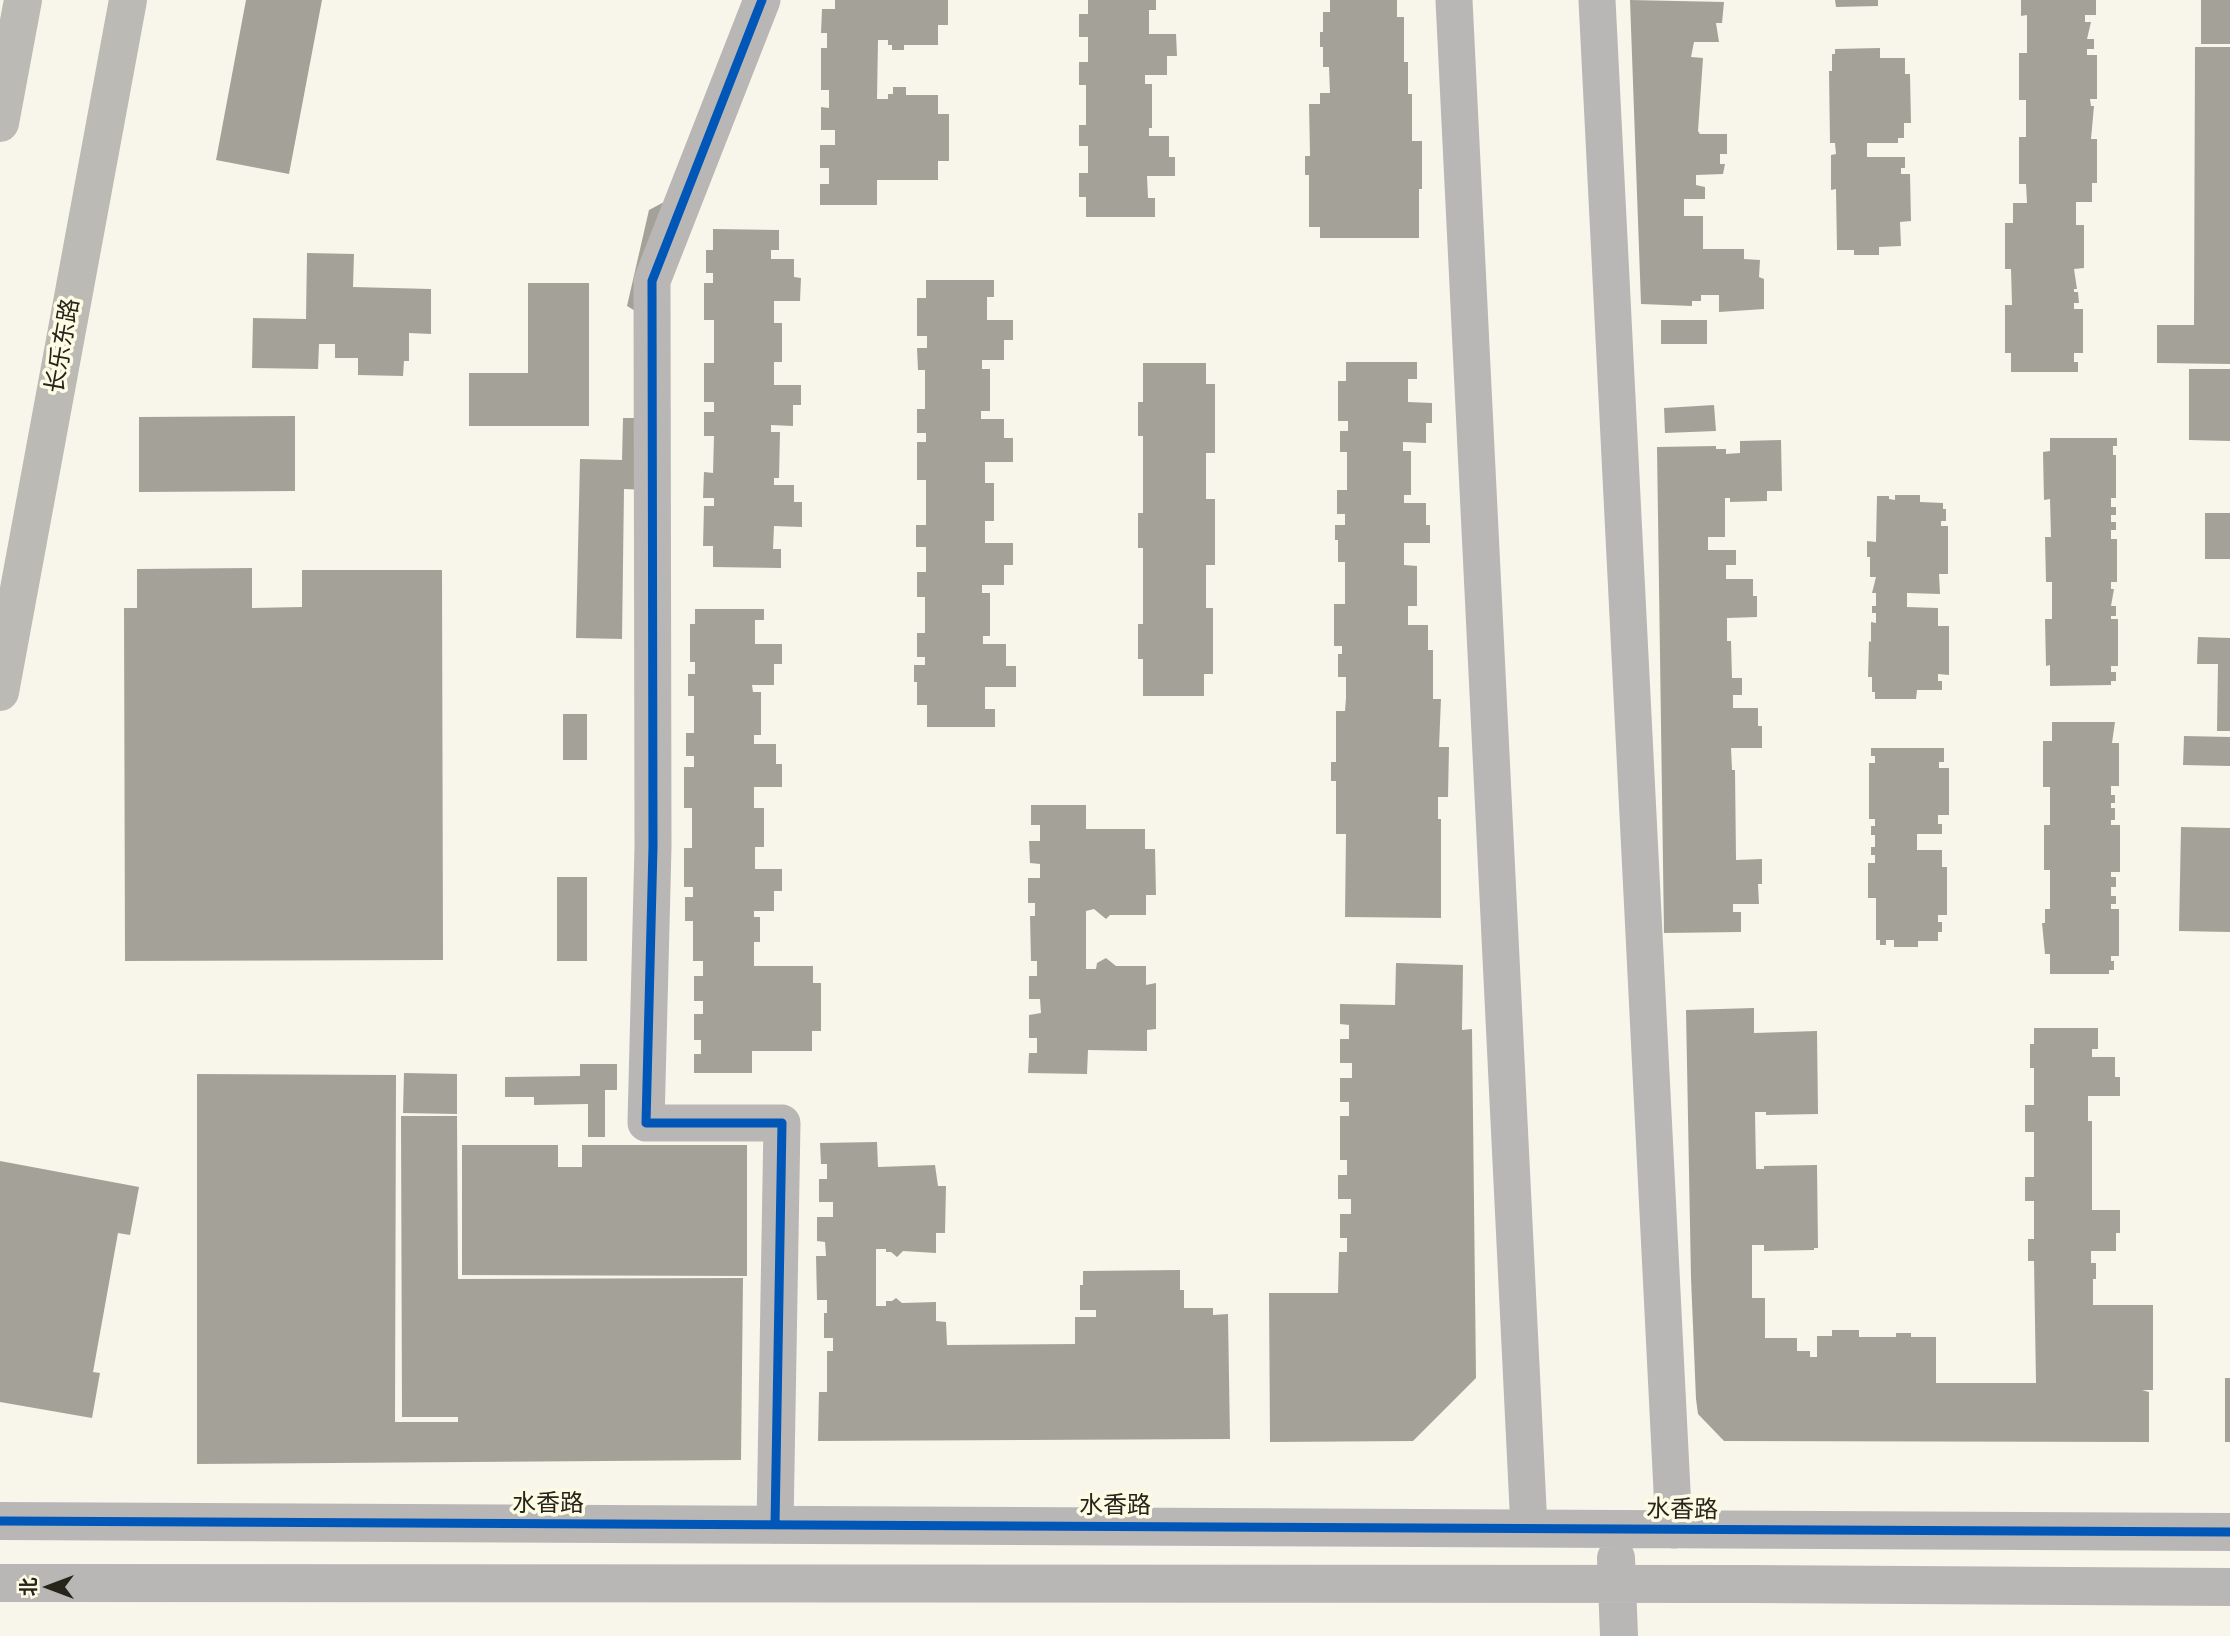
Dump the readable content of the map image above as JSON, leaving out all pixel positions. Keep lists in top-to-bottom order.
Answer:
{
  "streets": {
    "main road": ["长乐东路"],
    "street": ["水香路"]
  },
  "north": "left"
}
